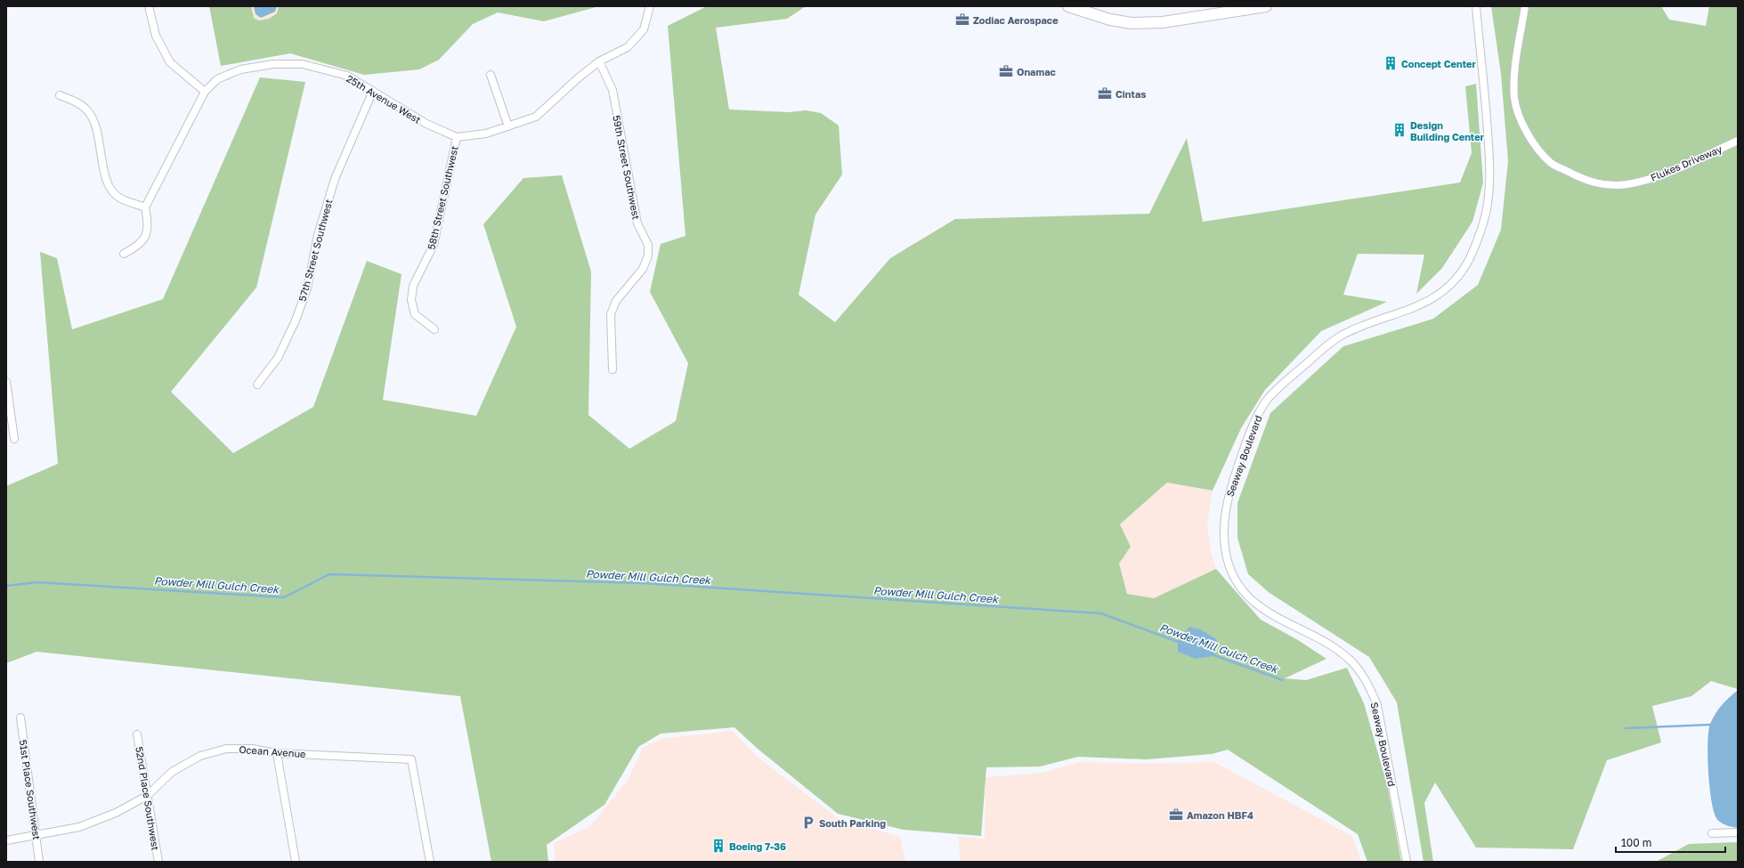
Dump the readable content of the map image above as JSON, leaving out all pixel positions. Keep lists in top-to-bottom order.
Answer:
{
  "streets": {
    "street": [
      "25th Avenue West",
      "Flukes Driveway",
      "59th Street Southwest",
      "58th Street Southwest",
      "57th Street Southwest",
      "Seaway Boulevard",
      "Ocean Avenue",
      "51st Place Southwest",
      "52nd Place Southwest"
    ]
  },
  "crossings": [
    ["25th Avenue West", "58th Street Southwest"],
    ["25th Avenue West", "57th Street Southwest"],
    ["Ocean Avenue", "51st Place Southwest"],
    ["Ocean Avenue", "52nd Place Southwest"]
  ],
  "water": ["Powder Mill Gulch Creek"],
  "places": {
    "office": [
      "Zodiac Aerospace",
      "Onamac",
      "Cintas",
      "Amazon HBF4"
    ],
    "building": ["Concept Center", "Design Building Center", "Boeing 7-36"],
    "parking": ["South Parking"]
  },
  "scale_bar": "100 m"
}
